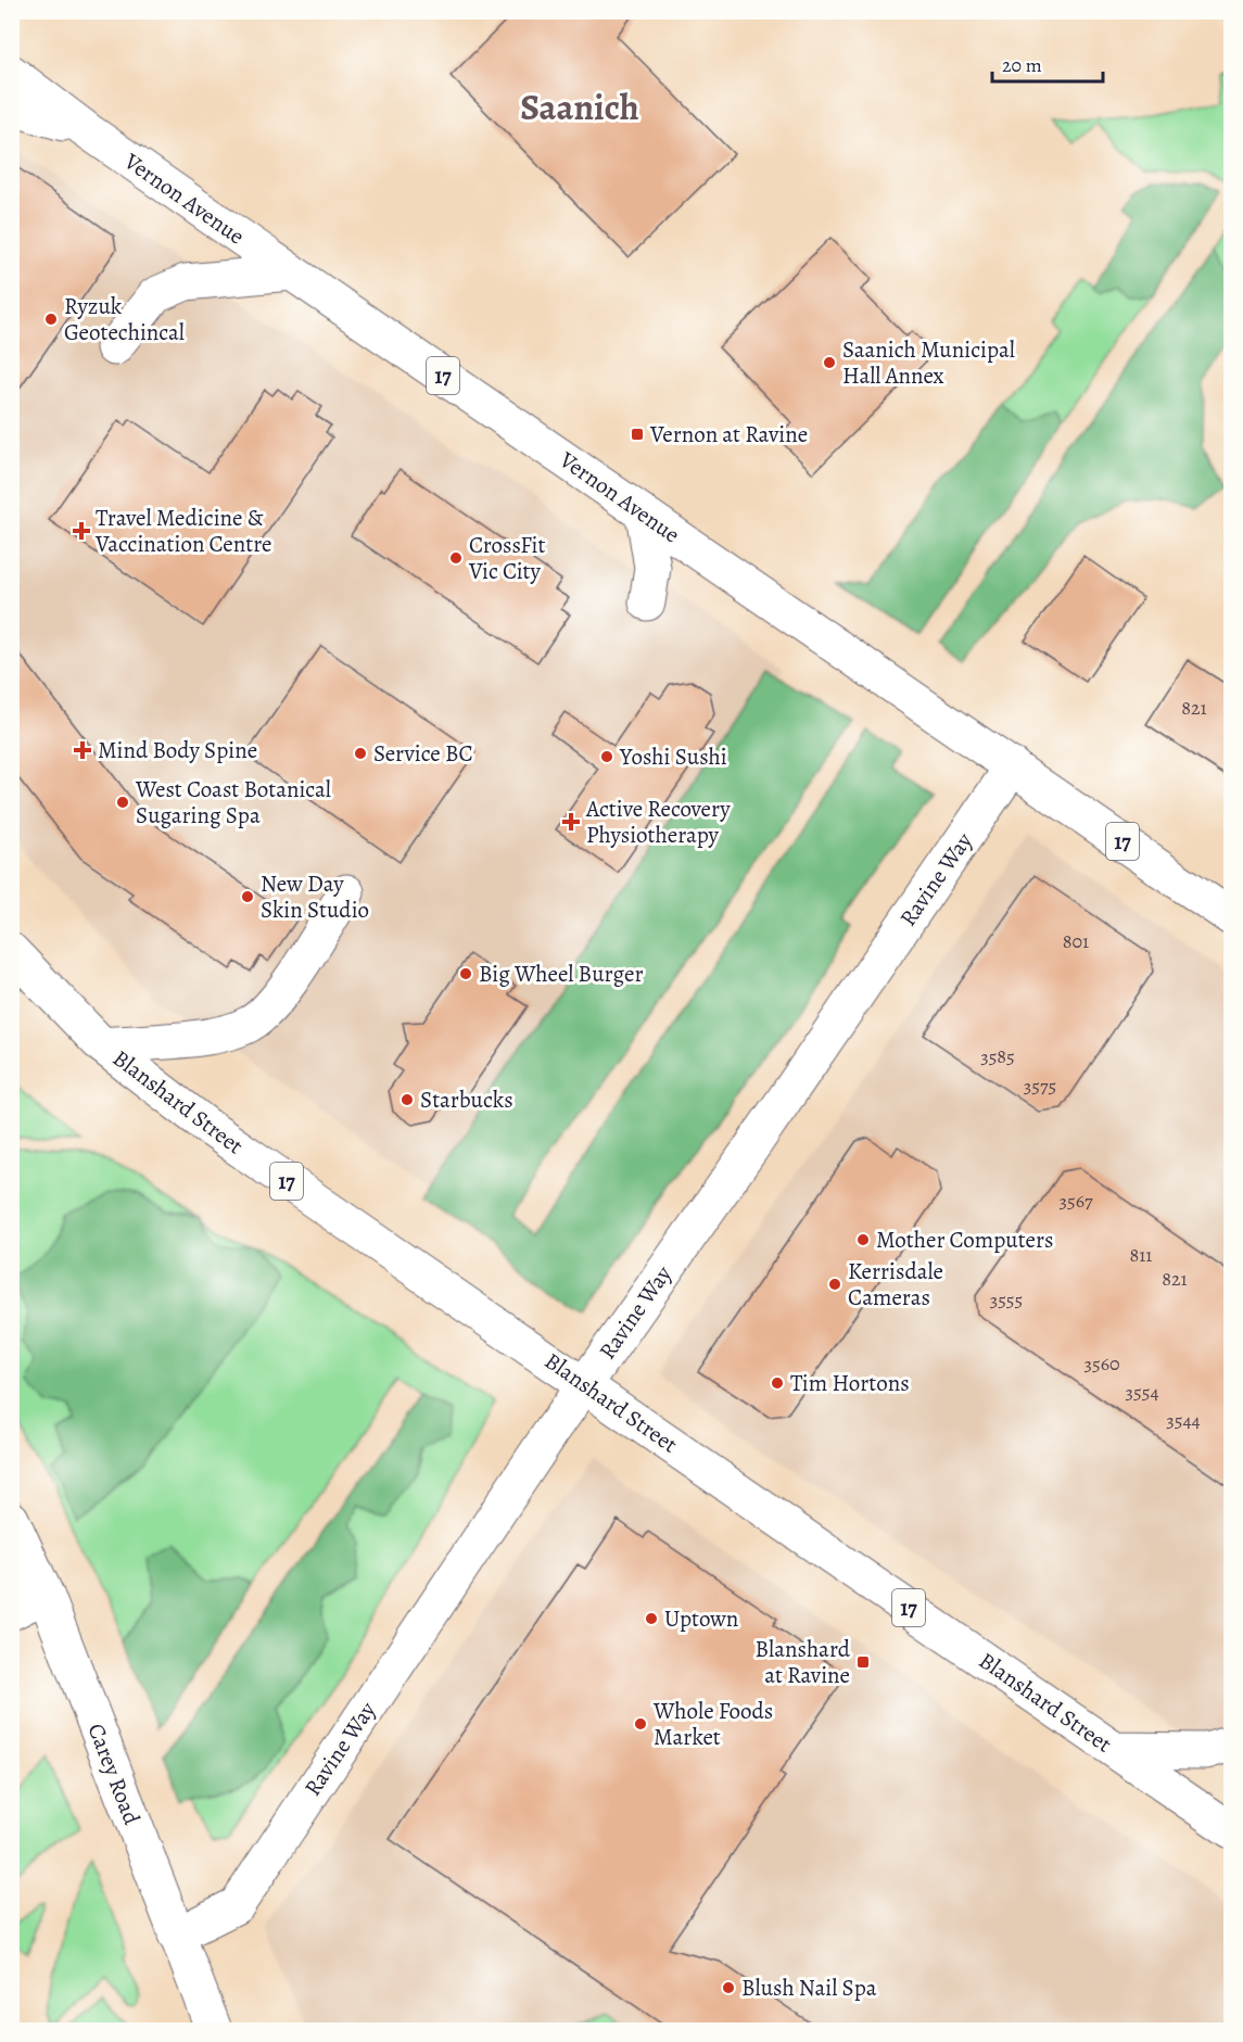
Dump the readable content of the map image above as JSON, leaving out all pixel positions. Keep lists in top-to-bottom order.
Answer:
{
  "streets": {
    "main road": [
      "Vernon Avenue",
      "17",
      "Ravine Way",
      "Blanshard Street",
      "Carey Road"
    ]
  },
  "crossings": [
    ["Vernon Avenue", "Ravine Way"],
    ["Ravine Way", "Blanshard Street"],
    ["Ravine Way", "Carey Road"]
  ],
  "districts": ["Saanich"],
  "places": {
    "other": [
      "Ryzuk Geotechincal",
      "Saanich Municipal Hall Annex",
      "CrossFit Vic City",
      "Service BC",
      "Yoshi Sushi",
      "West Coast Botanical Sugaring Spa",
      "New Day Skin Studio",
      "Big Wheel Burger",
      "Starbucks",
      "Mother Computers",
      "Kerrisdale Cameras",
      "Tim Hortons",
      "Uptown",
      "Whole Foods Market",
      "Blush Nail Spa"
    ],
    "transit": ["Vernon at Ravine", "Blanshard at Ravine"],
    "health": ["Travel Medicine & Vaccination Centre", "Mind Body Spine", "Active Recovery Physiotherapy"]
  },
  "house_numbers": [
    "821",
    "801",
    "3585",
    "3575",
    "3567",
    "811",
    "821",
    "3555",
    "3560",
    "3554",
    "3544"
  ],
  "scale_bar": "20 m"
}
